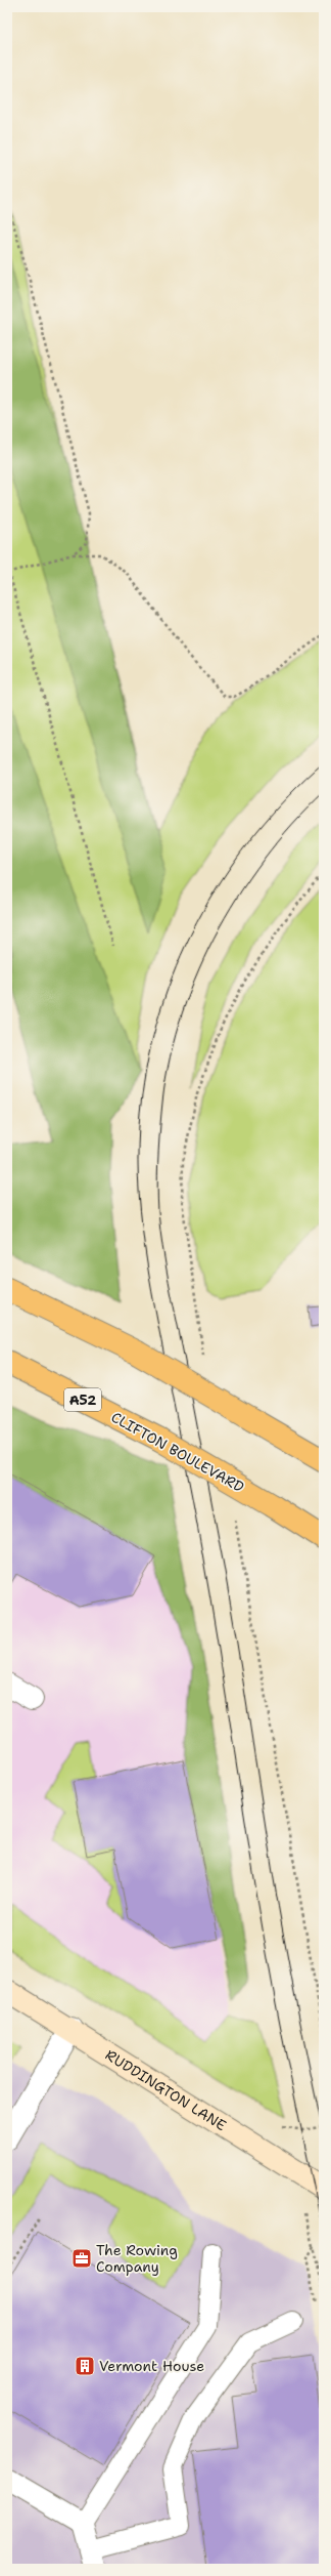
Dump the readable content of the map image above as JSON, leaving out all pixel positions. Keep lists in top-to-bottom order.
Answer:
{
  "streets": {
    "highway": ["A52", "CLIFTON BOULEVARD"],
    "main road": ["RUDDINGTON LANE"]
  },
  "places": {
    "office": ["The Rowing Company"],
    "building": ["Vermont House"]
  }
}
